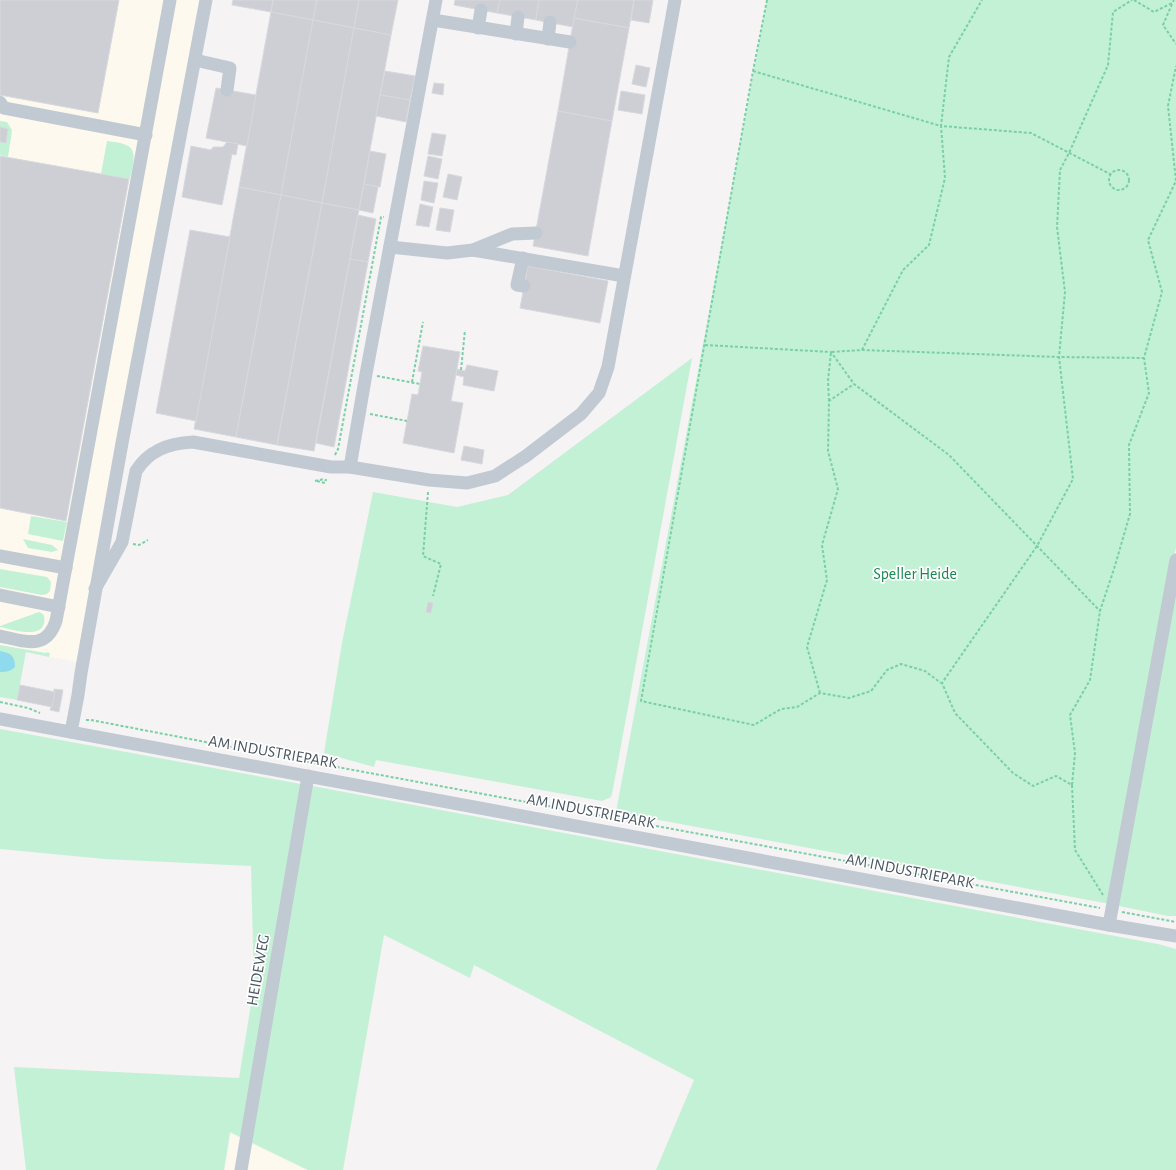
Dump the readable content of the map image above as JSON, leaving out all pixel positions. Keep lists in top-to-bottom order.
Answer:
{
  "streets": {
    "street": ["AM INDUSTRIEPARK", "HEIDEWEG"]
  },
  "crossings": [
    ["AM INDUSTRIEPARK", "HEIDEWEG"]
  ],
  "parks": ["Speller Heide"]
}
